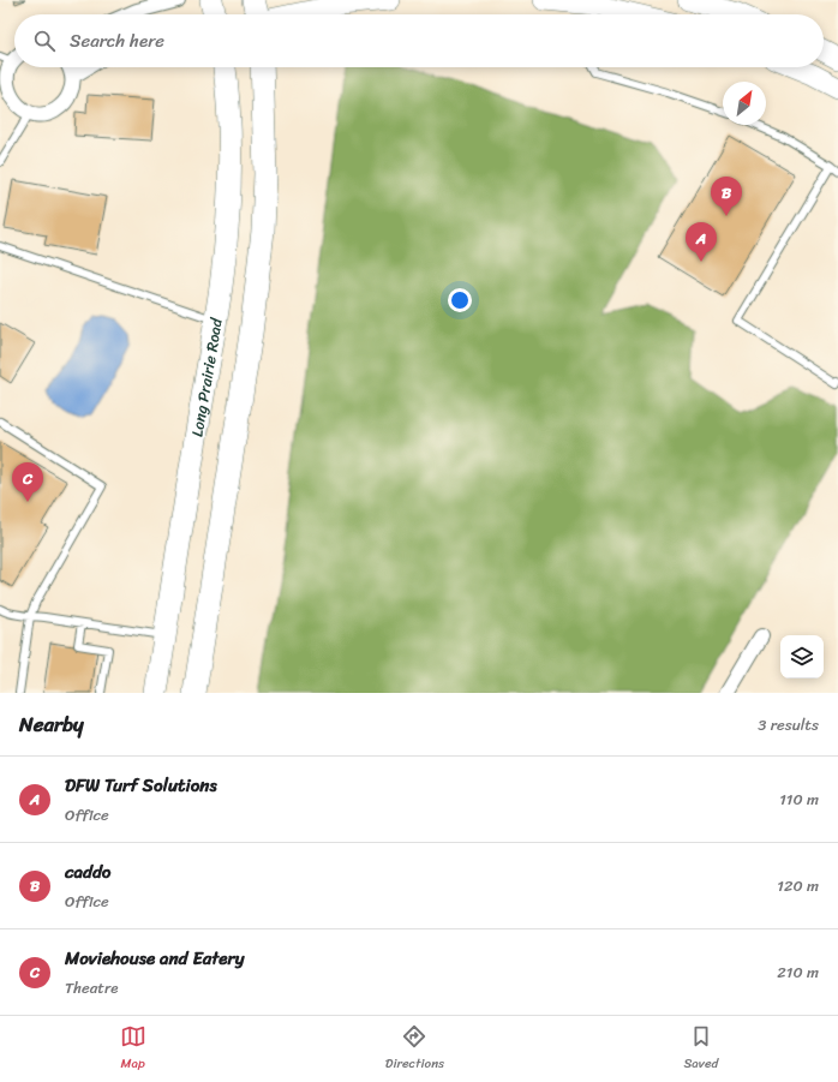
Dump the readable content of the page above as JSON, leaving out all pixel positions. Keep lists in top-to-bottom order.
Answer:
{
  "streets": {
    "main road": ["Long Prairie Road"]
  },
  "north": "top right",
  "page": {
    "search": "Search here",
    "pins": ["B", "A", "C"],
    "heading": ["Nearby", "3 results"],
    "list": [
      {
        "mark": "A",
        "name": "DFW Turf Solutions",
        "note": "Office",
        "value": "110 m"
      },
      {
        "mark": "B",
        "name": "caddo",
        "note": "Office",
        "value": "120 m"
      },
      {
        "mark": "C",
        "name": "Moviehouse and Eatery",
        "note": "Theatre",
        "value": "210 m"
      }
    ],
    "nav": ["Map", "Directions", "Saved"]
  }
}
